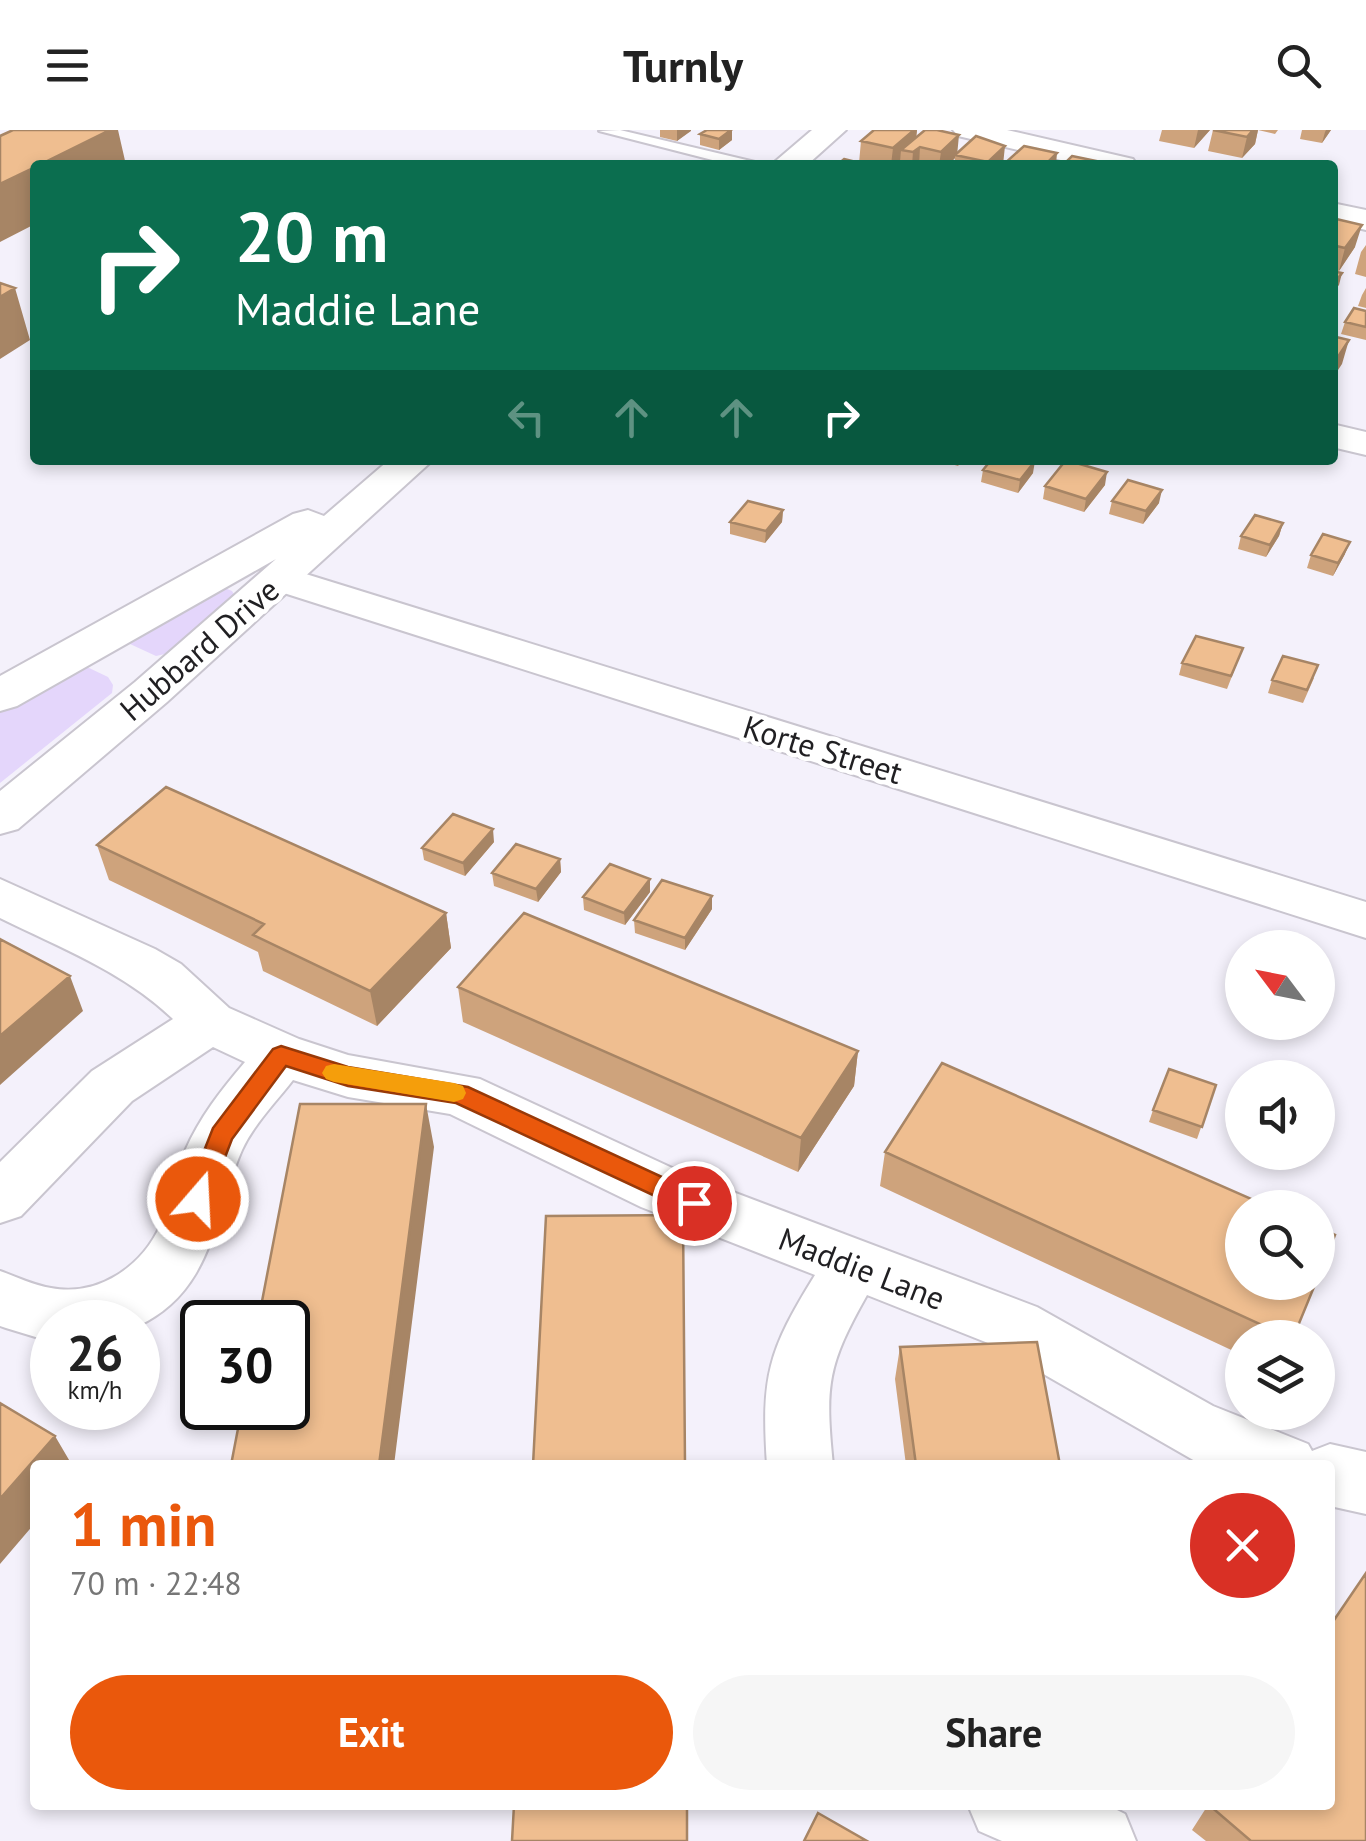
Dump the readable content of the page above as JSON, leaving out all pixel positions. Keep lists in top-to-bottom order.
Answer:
{
  "streets": {
    "street": ["Hubbard Drive", "Korte Street", "Maddie Lane"]
  },
  "crossings": [
    ["Hubbard Drive", "Korte Street"]
  ],
  "north": "top left",
  "page": {
    "header": "Turnly",
    "turn": ["20 m", "Maddie Lane"],
    "speed": "26 km/h",
    "limit": "30",
    "heading": ["1 min", "70 m · 22:48"],
    "buttons": ["Exit", "Share"]
  }
}
